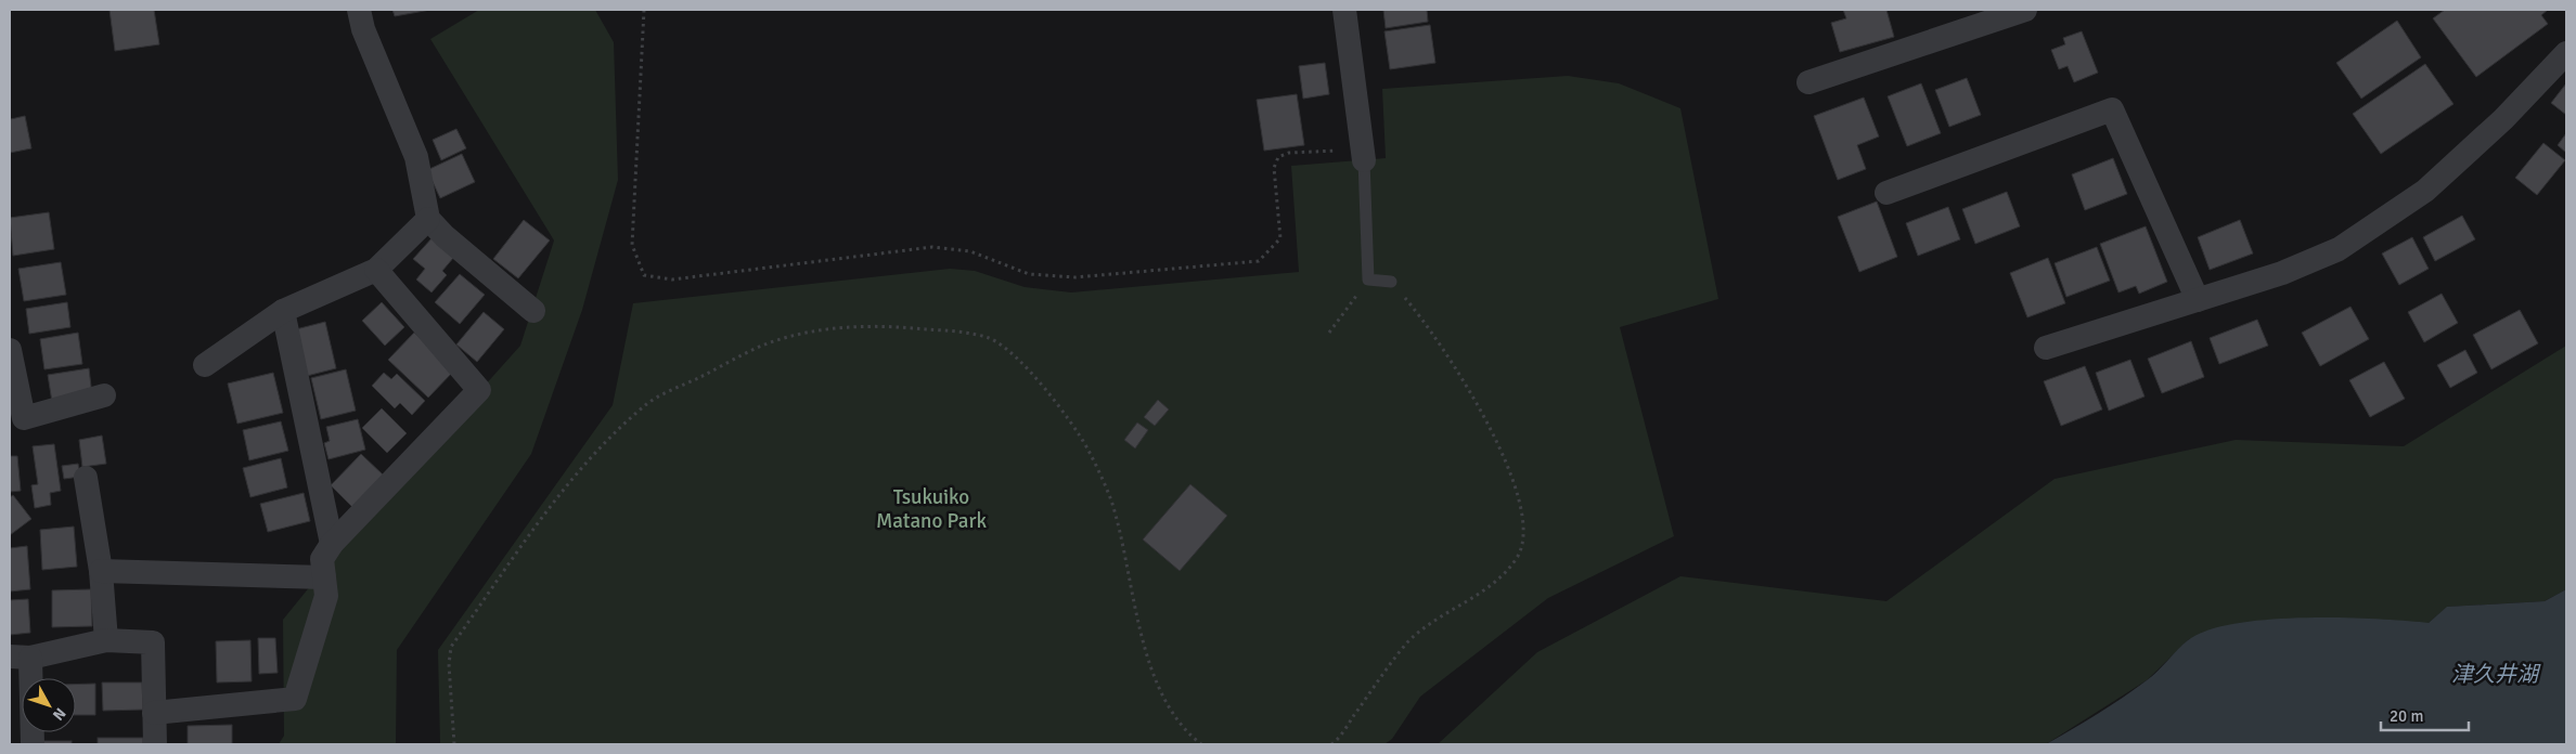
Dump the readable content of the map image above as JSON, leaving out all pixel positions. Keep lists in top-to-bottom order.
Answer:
{
  "water": ["津久井湖"],
  "parks": ["Tsukuiko Matano Park"],
  "scale_bar": "20 m",
  "north": "bottom right"
}
